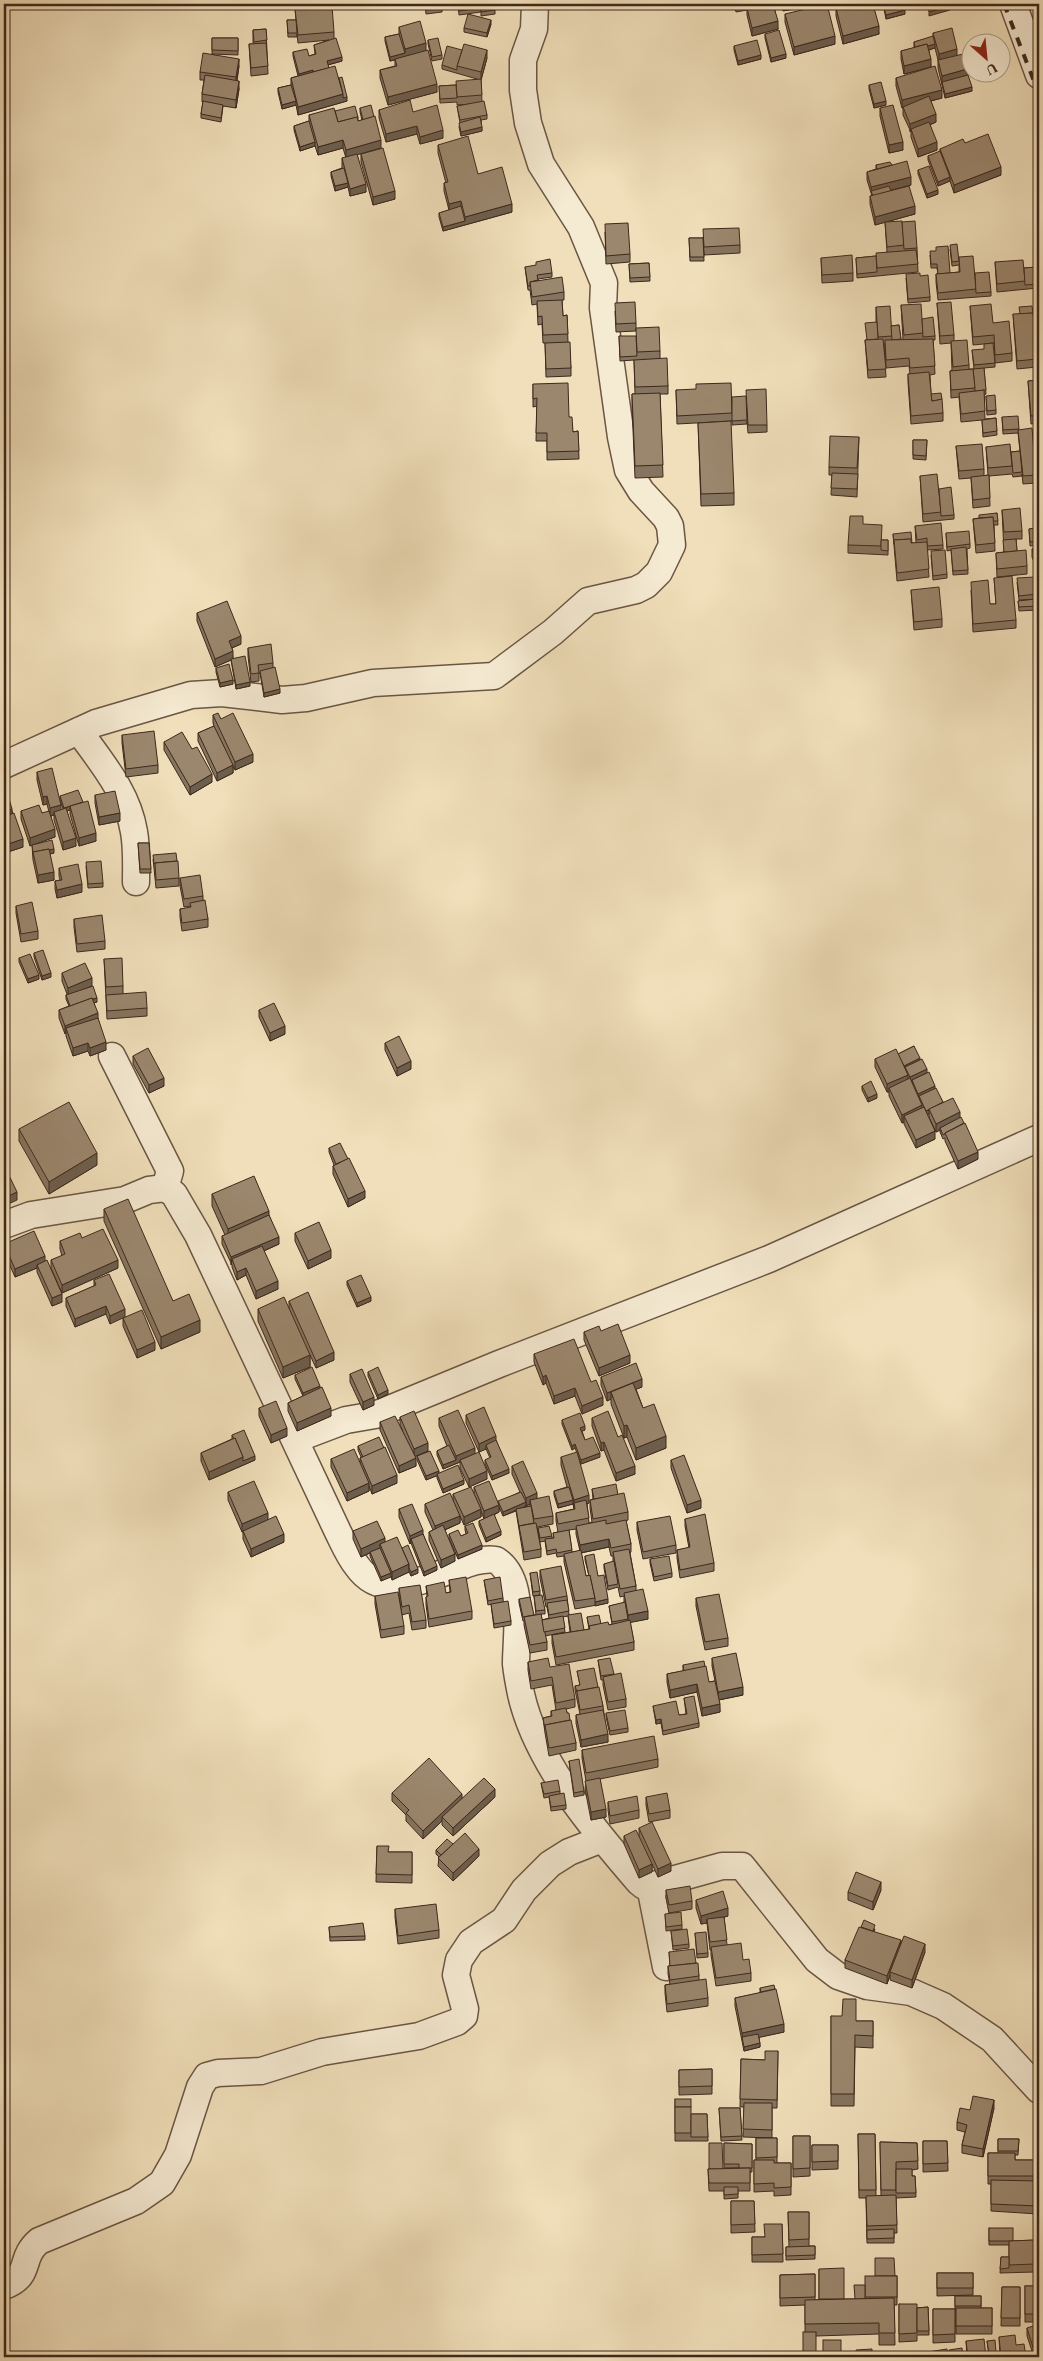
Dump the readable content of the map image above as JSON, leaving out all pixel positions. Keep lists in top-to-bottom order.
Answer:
{
  "north": "bottom right"
}
